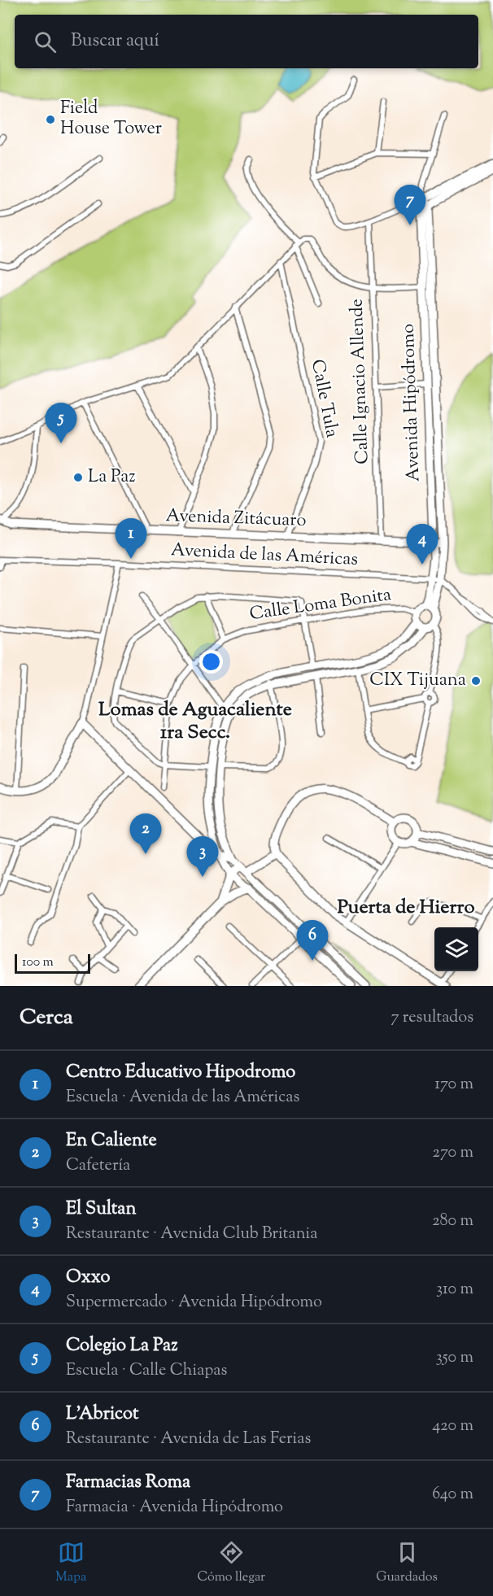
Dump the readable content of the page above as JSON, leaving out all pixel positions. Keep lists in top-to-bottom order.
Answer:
{
  "streets": {
    "main road": ["Avenida Hipódromo", "Avenida Zitácuaro"],
    "street": [
      "Calle Ignacio Allende",
      "Calle Tula",
      "Avenida de las Américas",
      "Calle Loma Bonita"
    ]
  },
  "crossings": [
    ["Calle Ignacio Allende", "Avenida Zitácuaro"],
    ["Calle Tula", "Avenida Zitácuaro"],
    ["Avenida Hipódromo", "Avenida Zitácuaro"],
    ["Avenida Hipódromo", "Avenida de las Américas"],
    ["Avenida Hipódromo", "Calle Loma Bonita"]
  ],
  "districts": ["Lomas de Aguacaliente 1ra Secc.", "Puerta de Hierro"],
  "places": ["Field House Tower", "La Paz", "CIX Tijuana"],
  "scale_bar": "100 m",
  "page": {
    "search": "Buscar aquí",
    "pins": [
      "7",
      "5",
      "1",
      "4",
      "2",
      "3",
      "6"
    ],
    "scale": "100 m",
    "heading": ["Cerca", "7 resultados"],
    "list": [
      {
        "mark": "1",
        "name": "Centro Educativo Hipodromo",
        "note": "Escuela · Avenida de las Américas",
        "value": "170 m"
      },
      {
        "mark": "2",
        "name": "En Caliente",
        "note": "Cafetería",
        "value": "270 m"
      },
      {
        "mark": "3",
        "name": "El Sultan",
        "note": "Restaurante · Avenida Club Britania",
        "value": "280 m"
      },
      {
        "mark": "4",
        "name": "Oxxo",
        "note": "Supermercado · Avenida Hipódromo",
        "value": "310 m"
      },
      {
        "mark": "5",
        "name": "Colegio La Paz",
        "note": "Escuela · Calle Chiapas",
        "value": "350 m"
      },
      {
        "mark": "6",
        "name": "L'Abricot",
        "note": "Restaurante · Avenida de Las Ferias",
        "value": "420 m"
      },
      {
        "mark": "7",
        "name": "Farmacias Roma",
        "note": "Farmacia · Avenida Hipódromo",
        "value": "640 m"
      }
    ],
    "nav": ["Mapa", "Cómo llegar", "Guardados"]
  }
}
